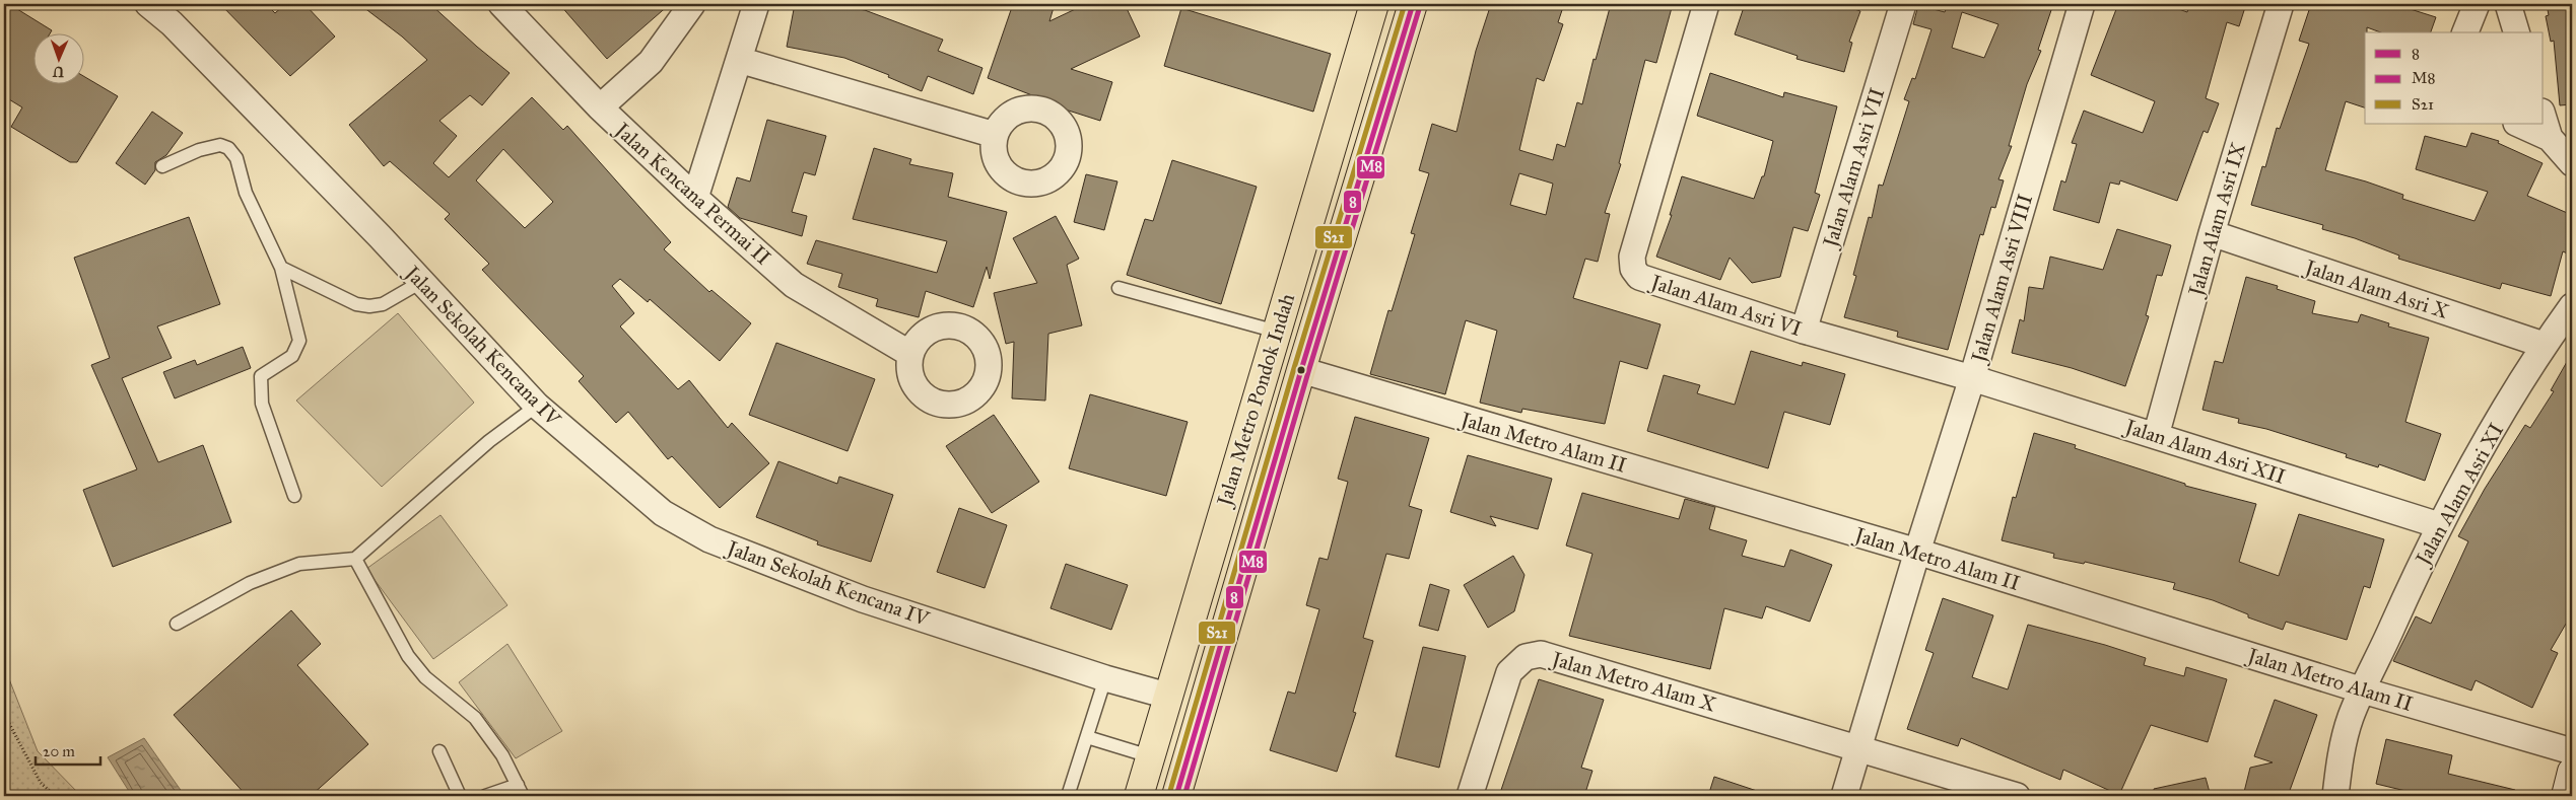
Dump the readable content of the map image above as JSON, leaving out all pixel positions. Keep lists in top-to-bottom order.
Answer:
{
  "streets": {
    "highway": ["Jalan Metro Pondok Indah"],
    "street": [
      "Jalan Alam Asri VII",
      "Jalan Kencana Permai II",
      "Jalan Alam Asri IX",
      "Jalan Alam Asri VIII",
      "Jalan Alam Asri X",
      "Jalan Alam Asri VI",
      "Jalan Sekolah Kencana IV",
      "Jalan Metro Alam II",
      "Jalan Alam Asri XII",
      "Jalan Alam Asri XI",
      "Jalan Metro Alam X"
    ]
  },
  "crossings": [
    ["Jalan Alam Asri VII", "Jalan Alam Asri VI"],
    ["Jalan Alam Asri IX", "Jalan Alam Asri X"],
    ["Jalan Alam Asri IX", "Jalan Alam Asri XII"],
    ["Jalan Alam Asri VIII", "Jalan Alam Asri VI"],
    ["Jalan Alam Asri VIII", "Jalan Metro Alam II"],
    ["Jalan Alam Asri VIII", "Jalan Alam Asri XII"],
    ["Jalan Alam Asri X", "Jalan Alam Asri XI"],
    ["Jalan Alam Asri VI", "Jalan Alam Asri XII"],
    ["Jalan Sekolah Kencana IV", "Jalan Metro Pondok Indah"],
    ["Jalan Metro Pondok Indah", "Jalan Metro Alam II"],
    ["Jalan Metro Alam II", "Jalan Alam Asri XI"],
    ["Jalan Alam Asri XII", "Jalan Alam Asri XI"]
  ],
  "lines": ["transit line 8", "transit line S21", "transit line M8"],
  "legend": ["8", "M8", "S21"],
  "scale_bar": "20 m",
  "north": "bottom"
}
